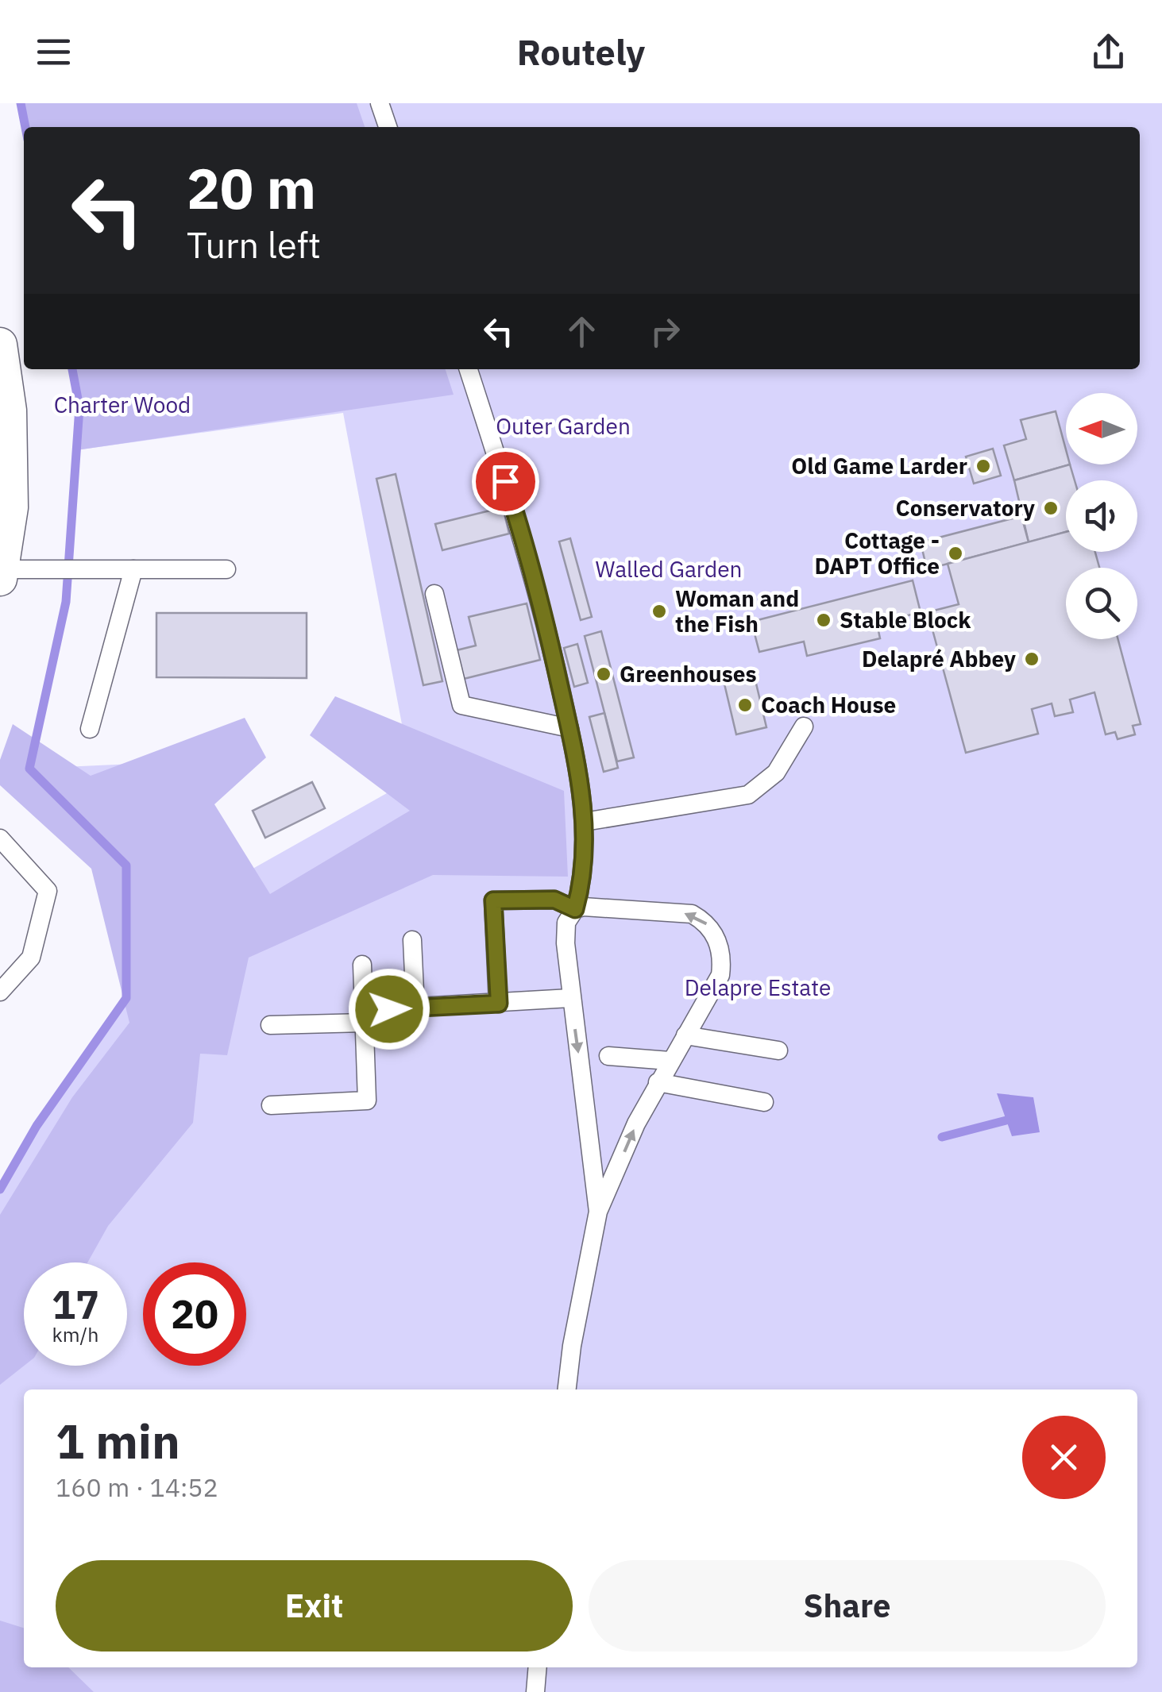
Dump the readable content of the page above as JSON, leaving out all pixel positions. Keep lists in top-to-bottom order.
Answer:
{
  "parks": [
    "Charter Wood",
    "Outer Garden",
    "Walled Garden",
    "Delapre Estate"
  ],
  "places": [
    "Old Game Larder",
    "Conservatory",
    "Cottage - DAPT Office",
    "Woman and the Fish",
    "Stable Block",
    "Delapré Abbey",
    "Greenhouses",
    "Coach House"
  ],
  "north": "left",
  "page": {
    "header": "Routely",
    "turn": ["20 m", "Turn left"],
    "speed": "17 km/h",
    "limit": "20",
    "heading": ["1 min", "160 m · 14:52"],
    "buttons": ["Exit", "Share"]
  }
}
